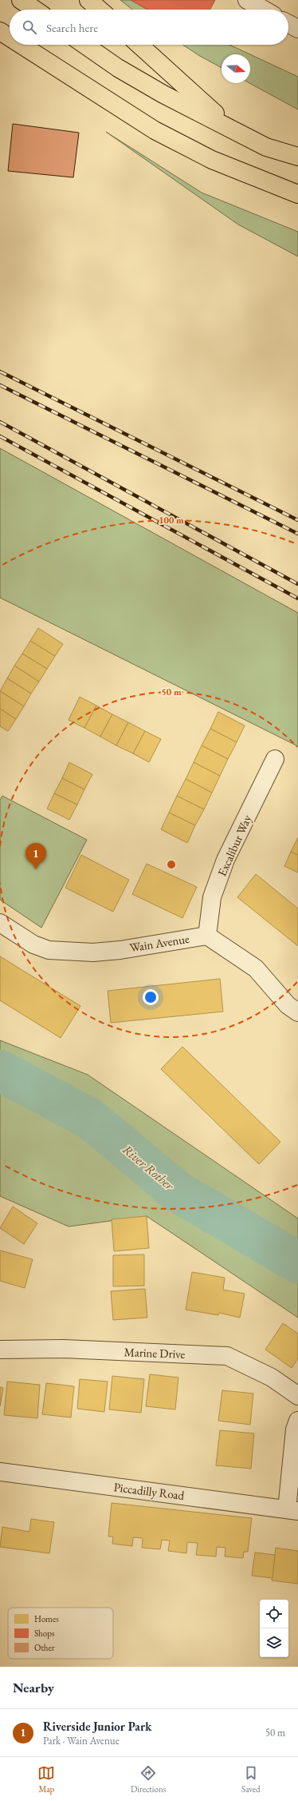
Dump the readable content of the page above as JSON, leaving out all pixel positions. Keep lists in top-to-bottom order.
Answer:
{
  "streets": {
    "street": [
      "Excalibur Way",
      "Wain Avenue",
      "Marine Drive",
      "Piccadilly Road"
    ]
  },
  "crossings": [
    ["Excalibur Way", "Wain Avenue"]
  ],
  "water": ["River Rother"],
  "legend": ["Homes", "Shops", "Other"],
  "north": "right",
  "page": {
    "search": "Search here",
    "pins": "1",
    "heading": "Nearby",
    "list": [
      {
        "mark": "1",
        "name": "Riverside Junior Park",
        "note": "Park · Wain Avenue",
        "value": "50 m"
      }
    ],
    "nav": ["Map", "Directions", "Saved"]
  },
  "rings": ["100 m", "50 m"]
}
